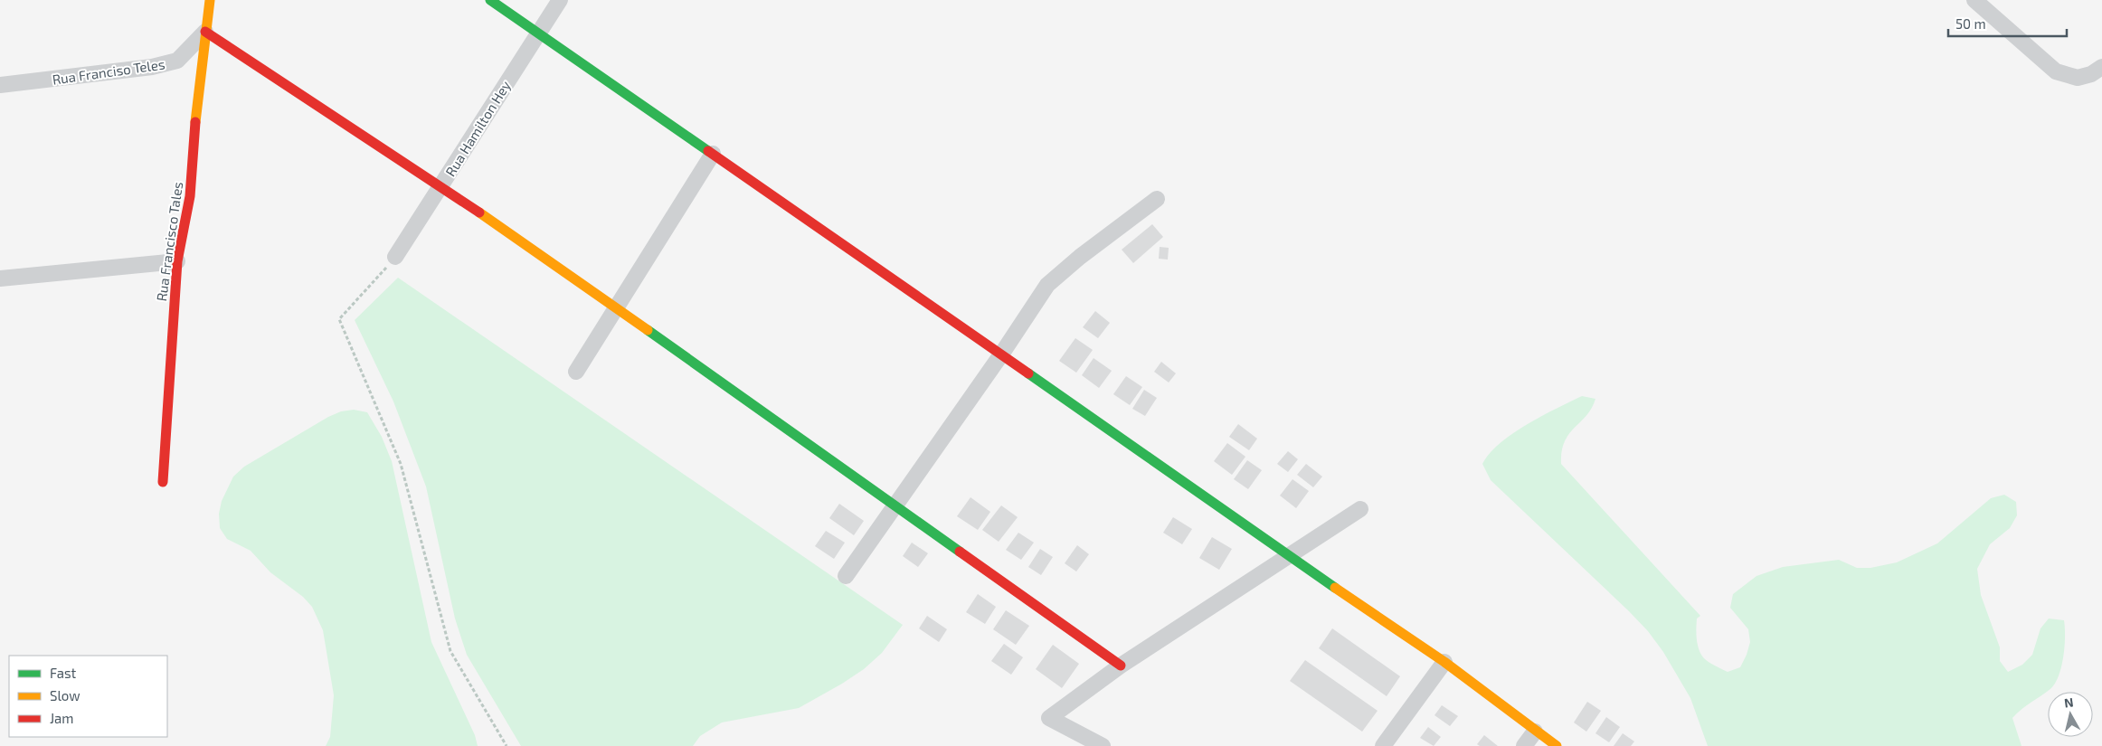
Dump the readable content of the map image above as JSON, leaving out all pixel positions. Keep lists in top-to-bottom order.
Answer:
{
  "streets": {
    "street": ["Rua Franciso Teles", "Rua Hamilton Hey", "Rua Francisco Tales"]
  },
  "crossings": [
    ["Rua Franciso Teles", "Rua Francisco Tales"]
  ],
  "legend": ["Fast", "Slow", "Jam"],
  "scale_bar": "50 m",
  "north": "top"
}
